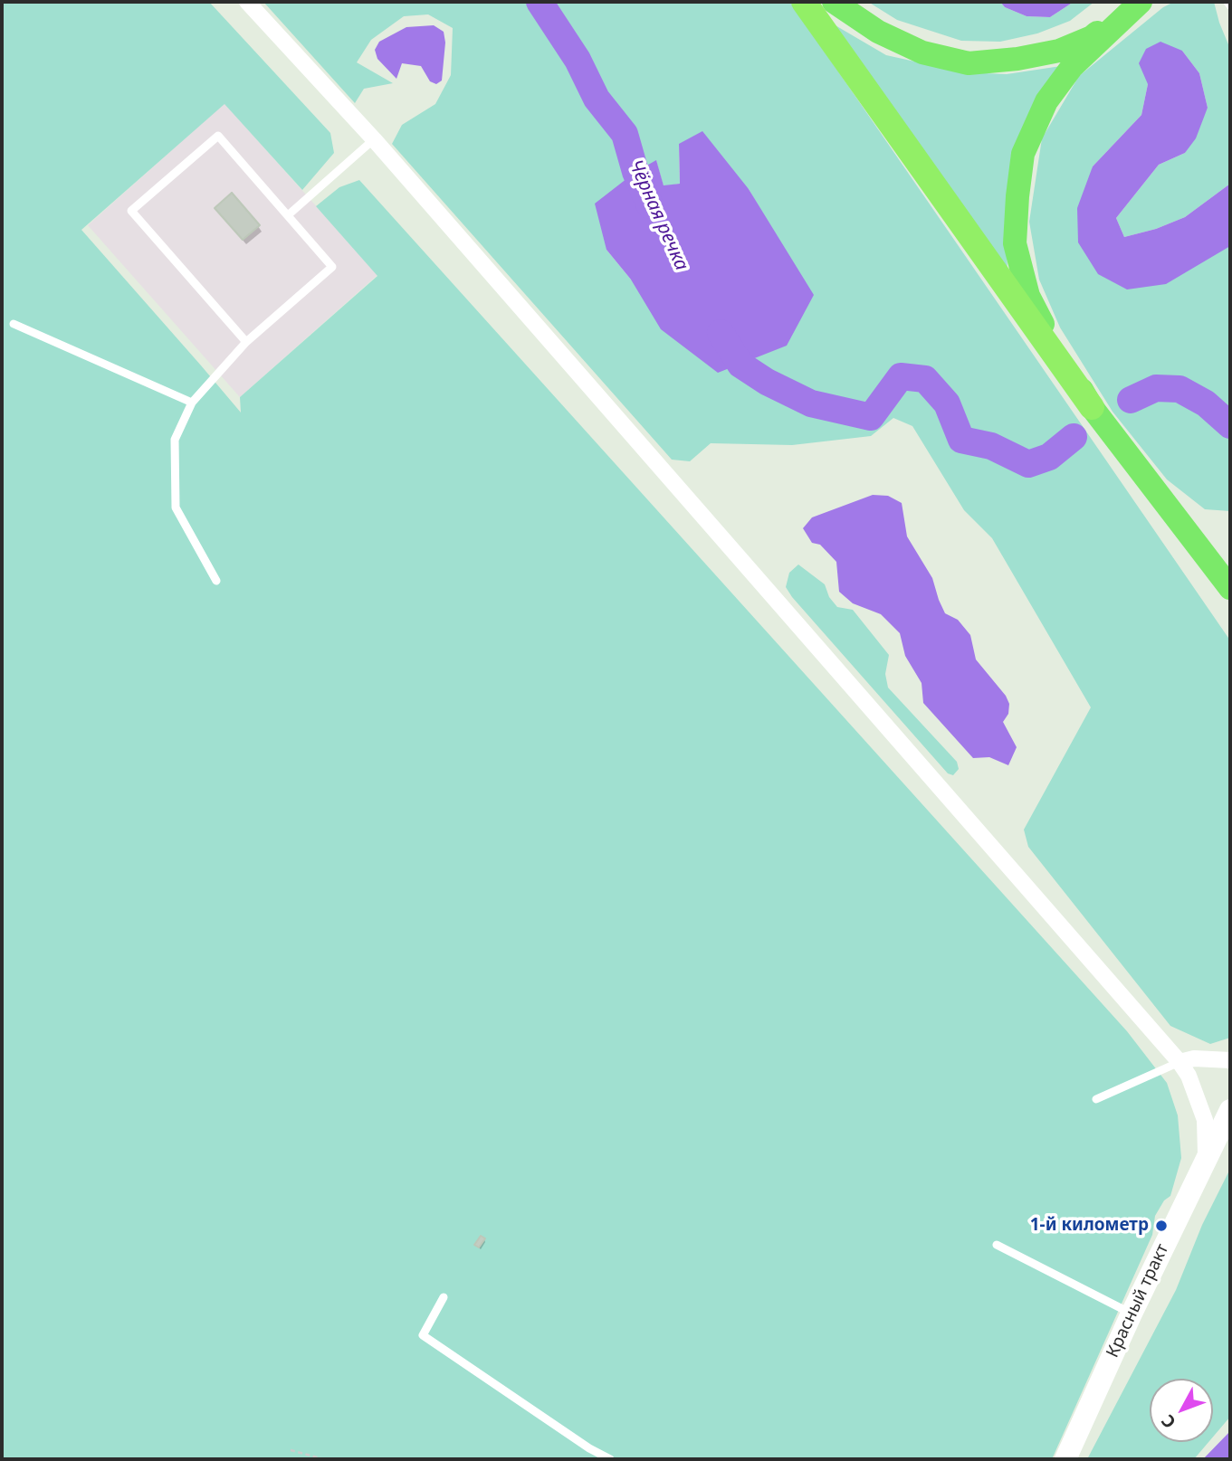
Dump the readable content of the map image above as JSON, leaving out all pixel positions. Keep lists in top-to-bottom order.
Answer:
{
  "streets": {
    "main road": ["Красный тракт"]
  },
  "water": ["Чёрная речка"],
  "places": ["1-й километр"],
  "north": "bottom left"
}
